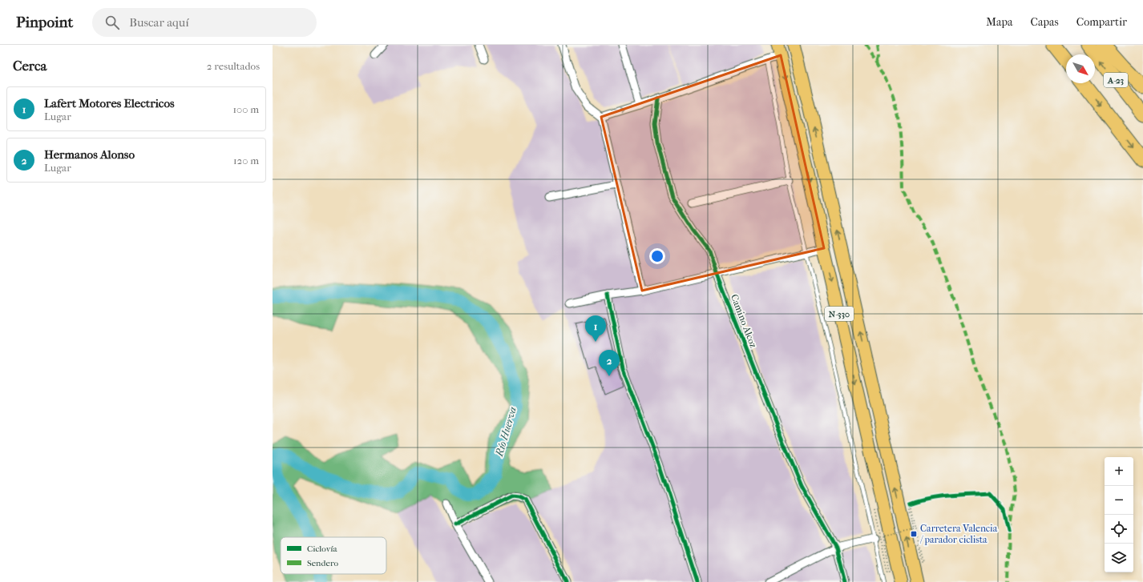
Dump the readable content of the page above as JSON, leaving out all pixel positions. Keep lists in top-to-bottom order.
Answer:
{
  "streets": {
    "highway": ["A-23", "N-330"],
    "street": ["Camino Alcoz"]
  },
  "water": ["Río Huerva"],
  "places": {
    "transit": ["Carretera Valencia / parador ciclista"]
  },
  "legend": ["Ciclovía", "Sendero"],
  "north": "bottom right",
  "page": {
    "header": "Pinpoint",
    "search": "Buscar aquí",
    "nav": ["Mapa", "Capas", "Compartir"],
    "heading": ["Cerca", "2 resultados"],
    "list": [
      {
        "mark": "1",
        "name": "Lafert Motores Electricos",
        "note": "Lugar",
        "value": "100 m"
      },
      {
        "mark": "2",
        "name": "Hermanos Alonso",
        "note": "Lugar",
        "value": "120 m"
      }
    ],
    "pins": ["1", "2"],
    "map_buttons": ["+", "−"]
  }
}
